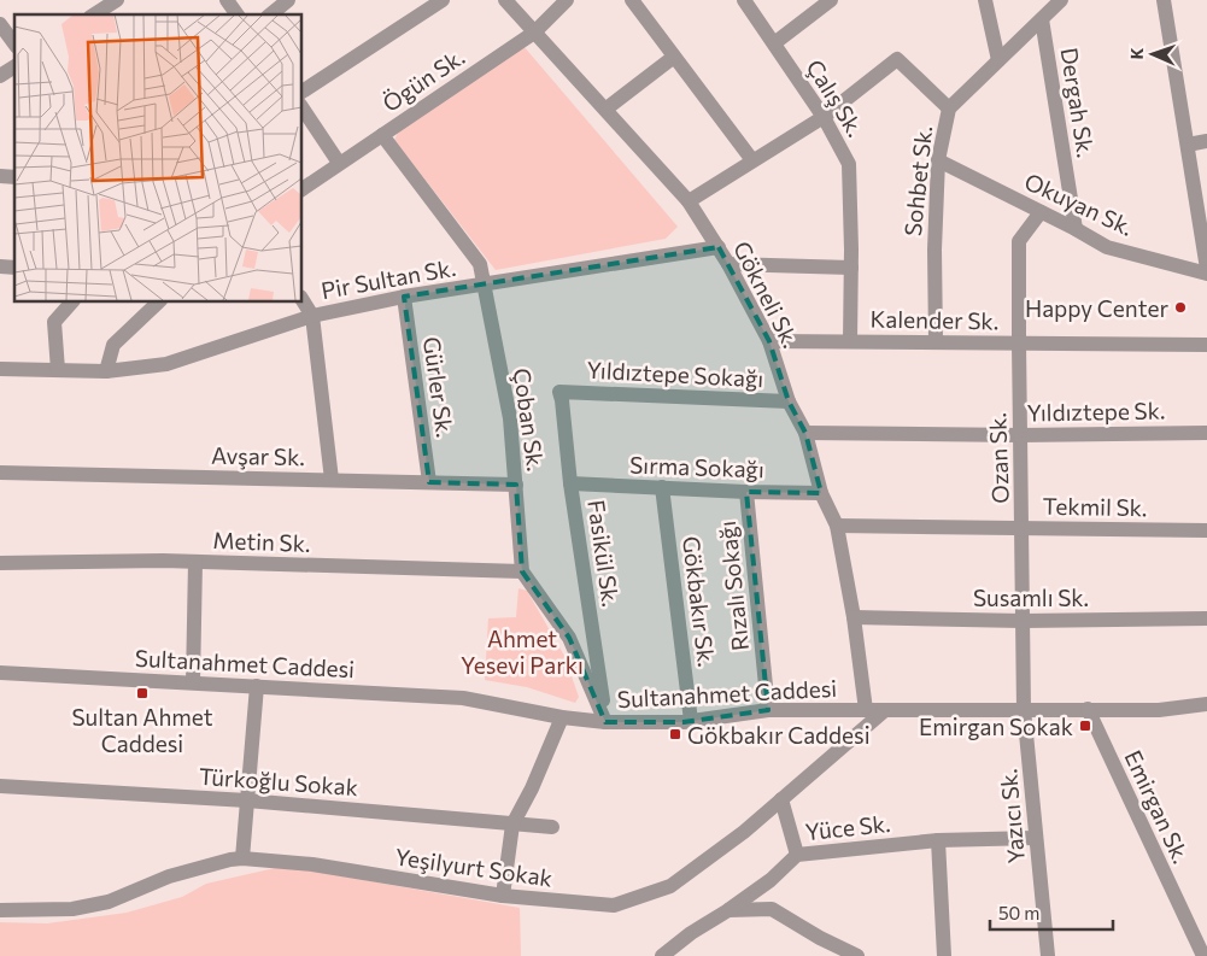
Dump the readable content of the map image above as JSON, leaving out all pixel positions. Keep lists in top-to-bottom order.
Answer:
{
  "streets": {
    "street": [
      "Ögün Sk.",
      "Çalış Sk.",
      "Dergah Sk.",
      "Sohbet Sk.",
      "Okuyan Sk.",
      "Pir Sultan Sk.",
      "Gökneli Sk.",
      "Kalender Sk.",
      "Yıldıztepe Sokağı",
      "Gürler Sk.",
      "Yıldıztepe Sk.",
      "Çoban Sk.",
      "Avşar Sk.",
      "Ozan Sk.",
      "Sırma Sokağı",
      "Tekmil Sk.",
      "Metin Sk.",
      "Fasikül Sk.",
      "Rızalı Sokağı",
      "Susamlı Sk.",
      "Gökbakır Sk.",
      "Sultanahmet Caddesi",
      "Türkoğlu Sokak",
      "Emirgan Sk.",
      "Yazıcı Sk.",
      "Yüce Sk.",
      "Yeşilyurt Sokak"
    ]
  },
  "crossings": [
    ["Ögün Sk.", "Gökneli Sk."],
    ["Ögün Sk.", "Çoban Sk."],
    ["Çalış Sk.", "Kalender Sk."],
    ["Dergah Sk.", "Sohbet Sk."],
    ["Dergah Sk.", "Okuyan Sk."],
    ["Sohbet Sk.", "Okuyan Sk."],
    ["Sohbet Sk.", "Kalender Sk."],
    ["Okuyan Sk.", "Ozan Sk."],
    ["Pir Sultan Sk.", "Gökneli Sk."],
    ["Pir Sultan Sk.", "Gürler Sk."],
    ["Pir Sultan Sk.", "Çoban Sk."],
    ["Gökneli Sk.", "Kalender Sk."],
    ["Gökneli Sk.", "Yıldıztepe Sokağı"],
    ["Gökneli Sk.", "Yıldıztepe Sk."],
    ["Gökneli Sk.", "Sırma Sokağı"],
    ["Gökneli Sk.", "Tekmil Sk."],
    ["Gökneli Sk.", "Susamlı Sk."],
    ["Gökneli Sk.", "Sultanahmet Caddesi"],
    ["Kalender Sk.", "Ozan Sk."],
    ["Yıldıztepe Sokağı", "Fasikül Sk."],
    ["Gürler Sk.", "Avşar Sk."],
    ["Yıldıztepe Sk.", "Ozan Sk."],
    ["Çoban Sk.", "Avşar Sk."],
    ["Çoban Sk.", "Metin Sk."],
    ["Ozan Sk.", "Tekmil Sk."],
    ["Ozan Sk.", "Susamlı Sk."],
    ["Ozan Sk.", "Sultanahmet Caddesi"],
    ["Ozan Sk.", "Yazıcı Sk."],
    ["Sırma Sokağı", "Fasikül Sk."],
    ["Sırma Sokağı", "Rızalı Sokağı"],
    ["Sırma Sokağı", "Gökbakır Sk."],
    ["Fasikül Sk.", "Sultanahmet Caddesi"],
    ["Rızalı Sokağı", "Sultanahmet Caddesi"],
    ["Gökbakır Sk.", "Sultanahmet Caddesi"],
    ["Sultanahmet Caddesi", "Emirgan Sk."],
    ["Sultanahmet Caddesi", "Yazıcı Sk."],
    ["Sultanahmet Caddesi", "Yeşilyurt Sokak"],
    ["Yazıcı Sk.", "Yüce Sk."]
  ],
  "parks": ["Ahmet Yesevi Parkı"],
  "places": {
    "other": ["Happy Center"],
    "transit": ["Sultan Ahmet Caddesi", "Emirgan Sokak", "Gökbakır Caddesi"]
  },
  "scale_bar": "50 m",
  "north": "left"
}
